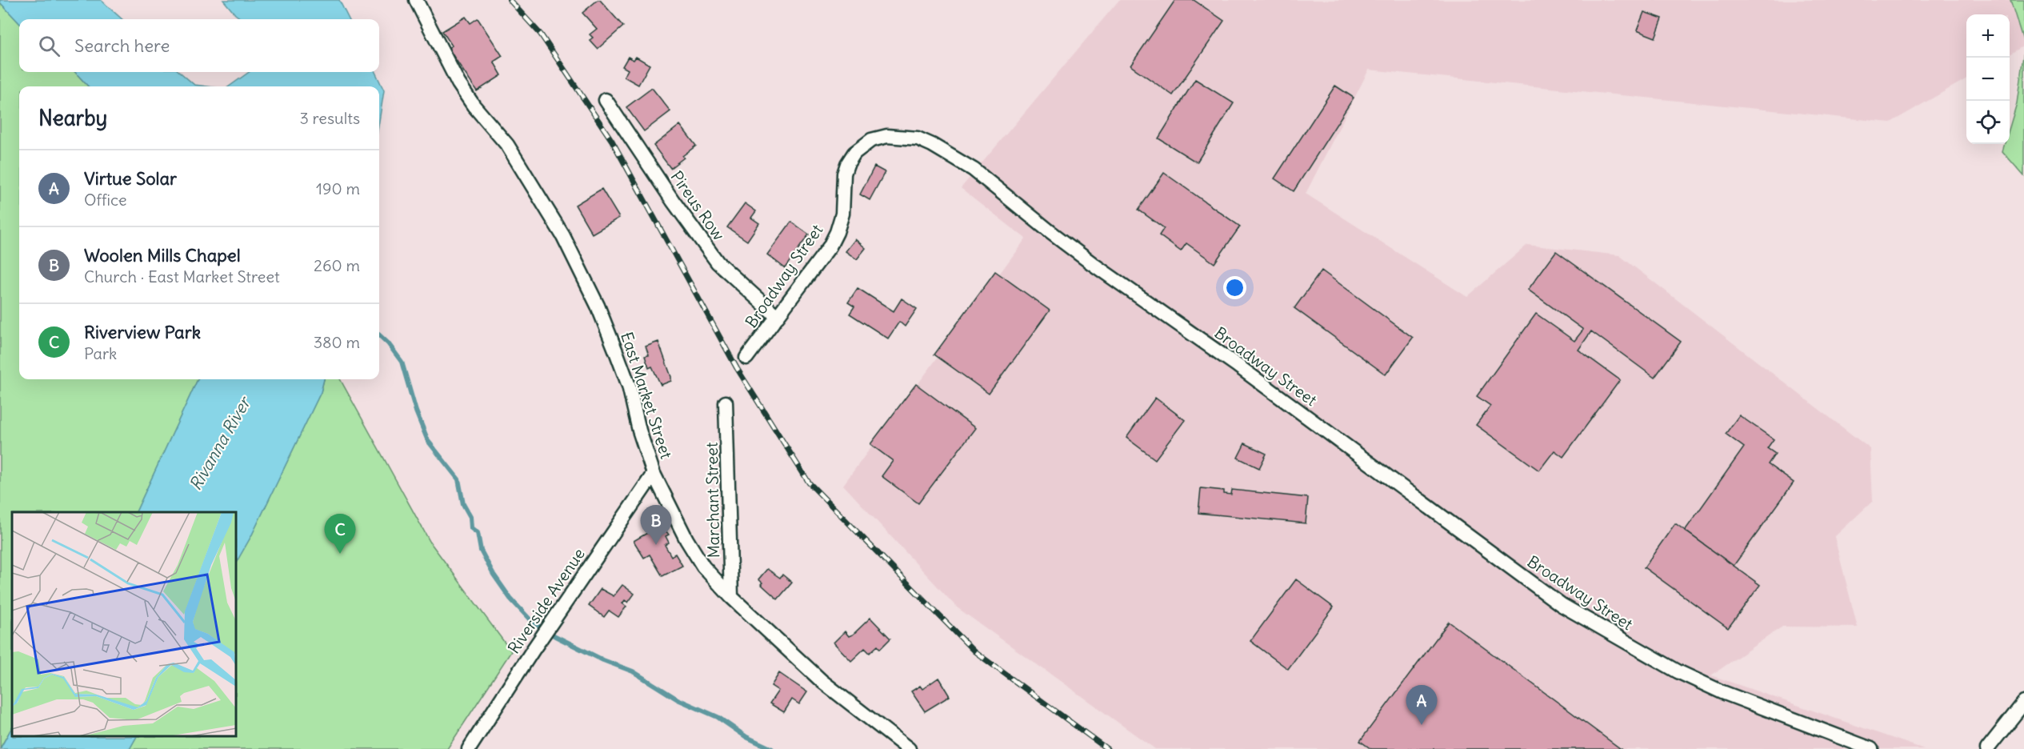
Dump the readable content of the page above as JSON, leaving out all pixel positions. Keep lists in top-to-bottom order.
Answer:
{
  "streets": {
    "street": [
      "Pireus Row",
      "Broadway Street",
      "East Market Street",
      "Marchant Street",
      "Riverside Avenue"
    ]
  },
  "crossings": [
    ["Pireus Row", "Broadway Street"],
    ["East Market Street", "Marchant Street"],
    ["East Market Street", "Riverside Avenue"]
  ],
  "water": ["Rivanna River"],
  "page": {
    "map_buttons": ["+", "−"],
    "search": "Search here",
    "heading": ["Nearby", "3 results"],
    "list": [
      {
        "mark": "A",
        "name": "Virtue Solar",
        "note": "Office",
        "value": "190 m"
      },
      {
        "mark": "B",
        "name": "Woolen Mills Chapel",
        "note": "Church · East Market Street",
        "value": "260 m"
      },
      {
        "mark": "C",
        "name": "Riverview Park",
        "note": "Park",
        "value": "380 m"
      }
    ],
    "pins": ["B", "C", "A"]
  }
}
